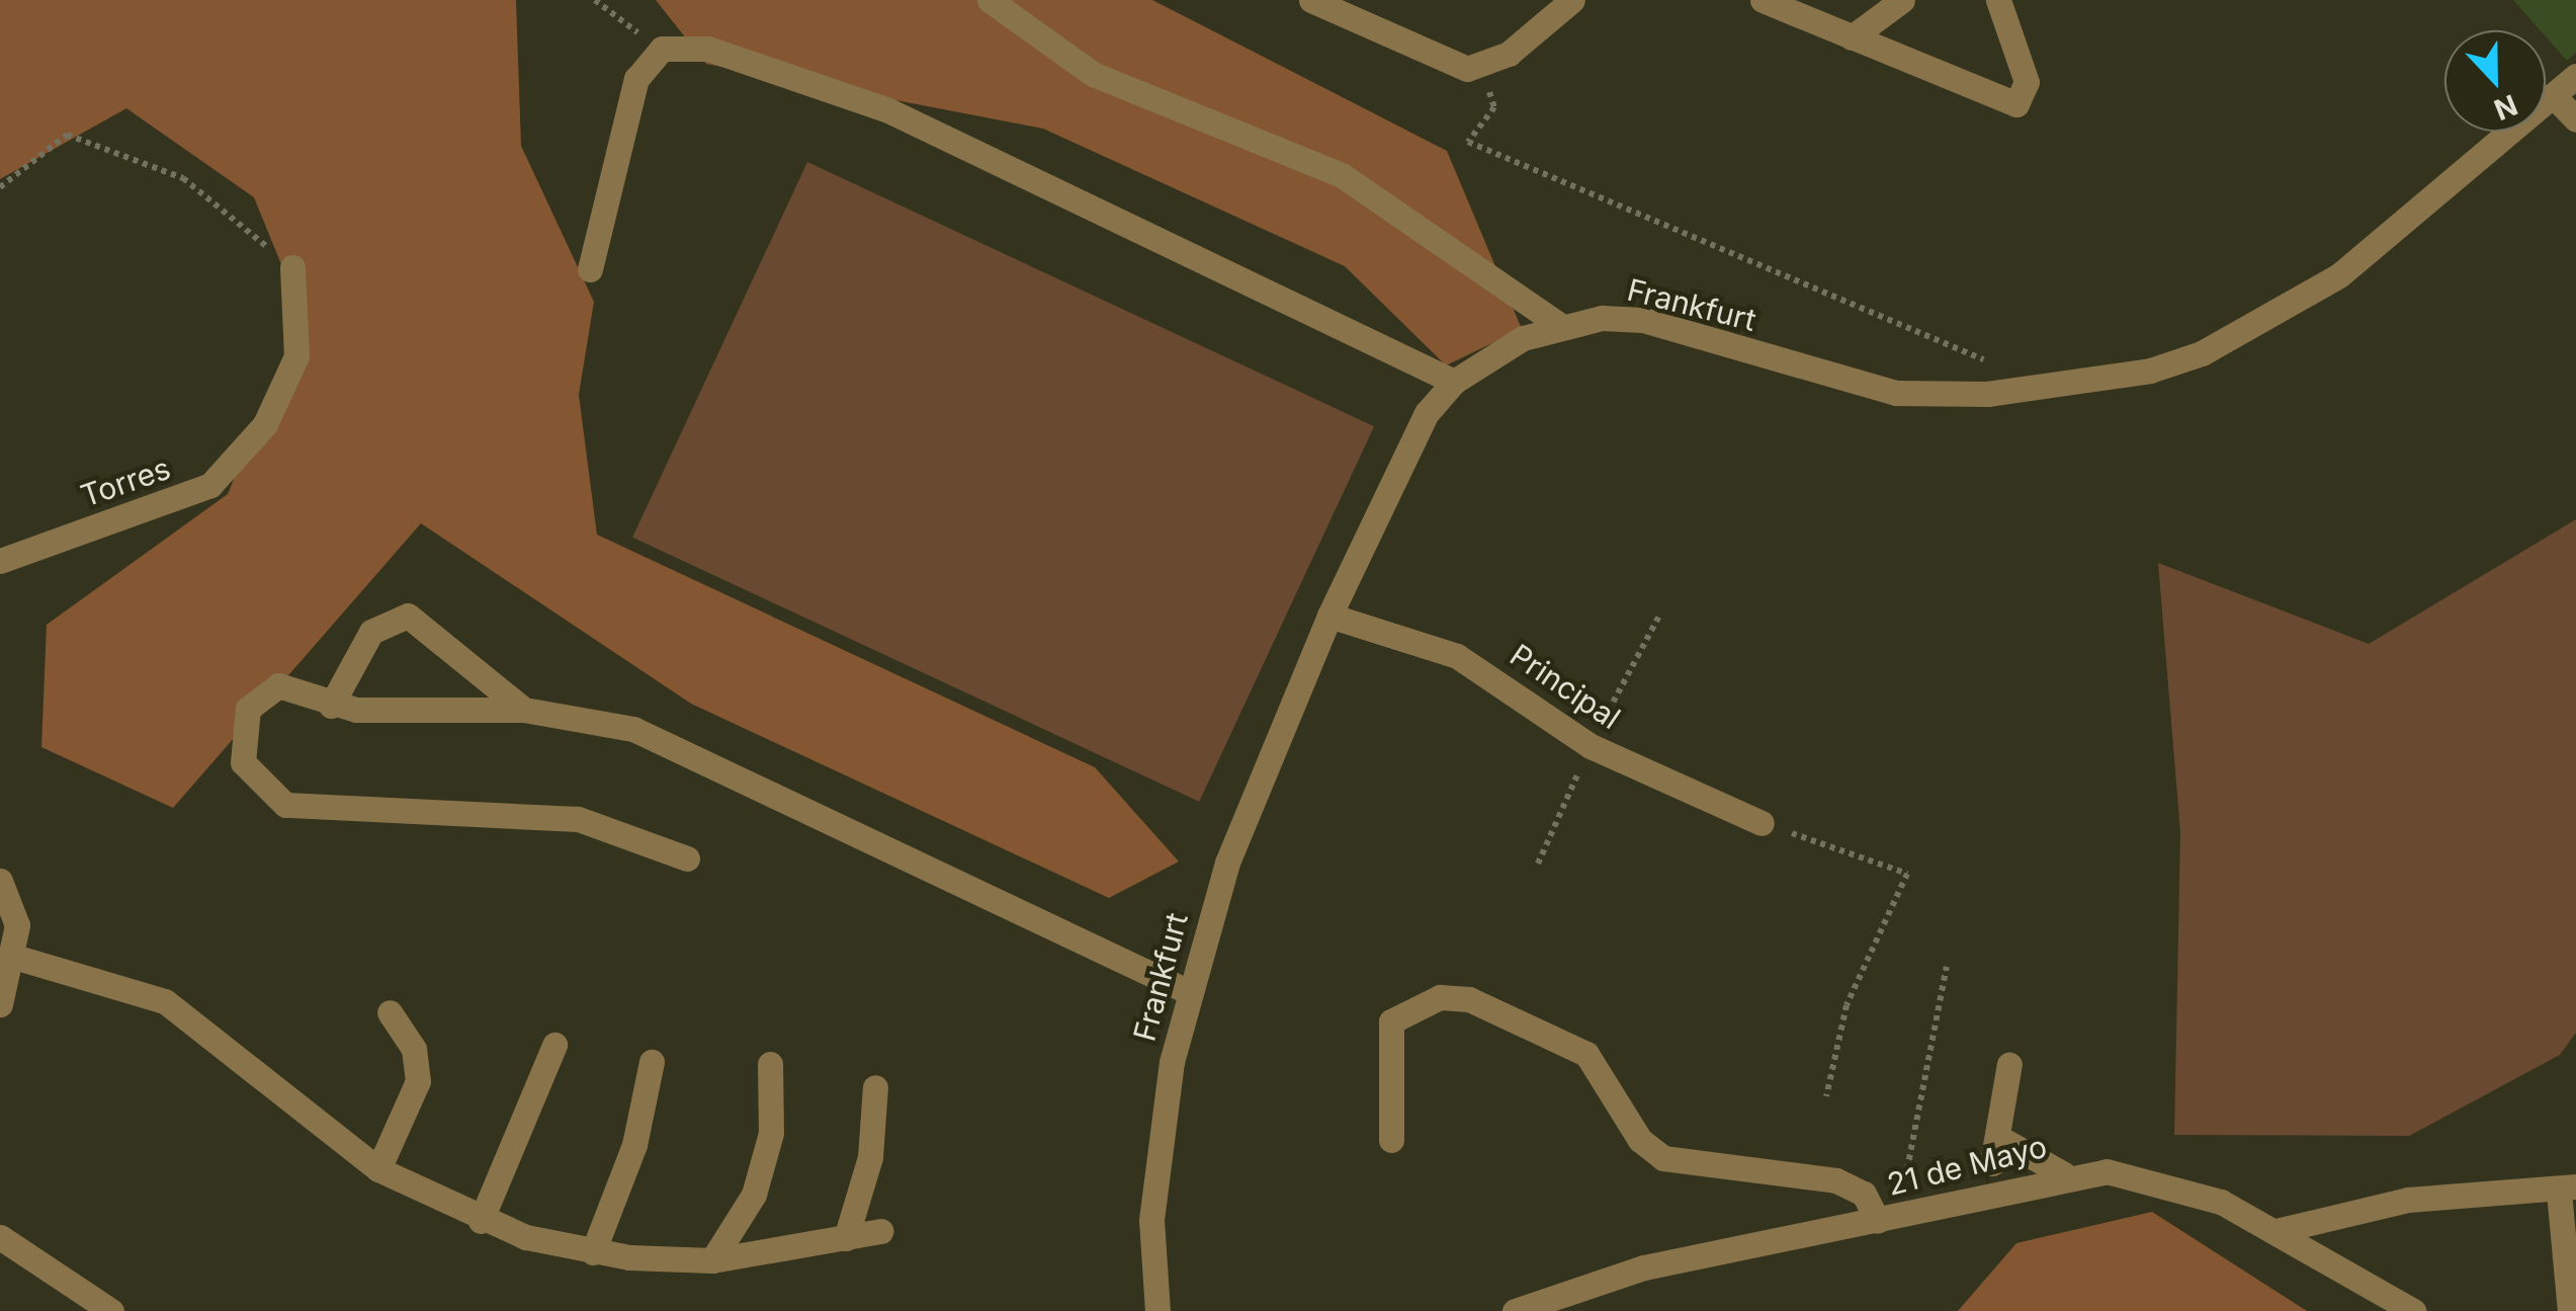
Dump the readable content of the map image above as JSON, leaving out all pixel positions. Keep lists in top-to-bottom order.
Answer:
{
  "streets": {
    "street": [
      "Frankfurt",
      "Torres",
      "Principal",
      "21 de Mayo"
    ]
  },
  "crossings": [
    ["Frankfurt", "Principal"]
  ],
  "north": "bottom"
}
